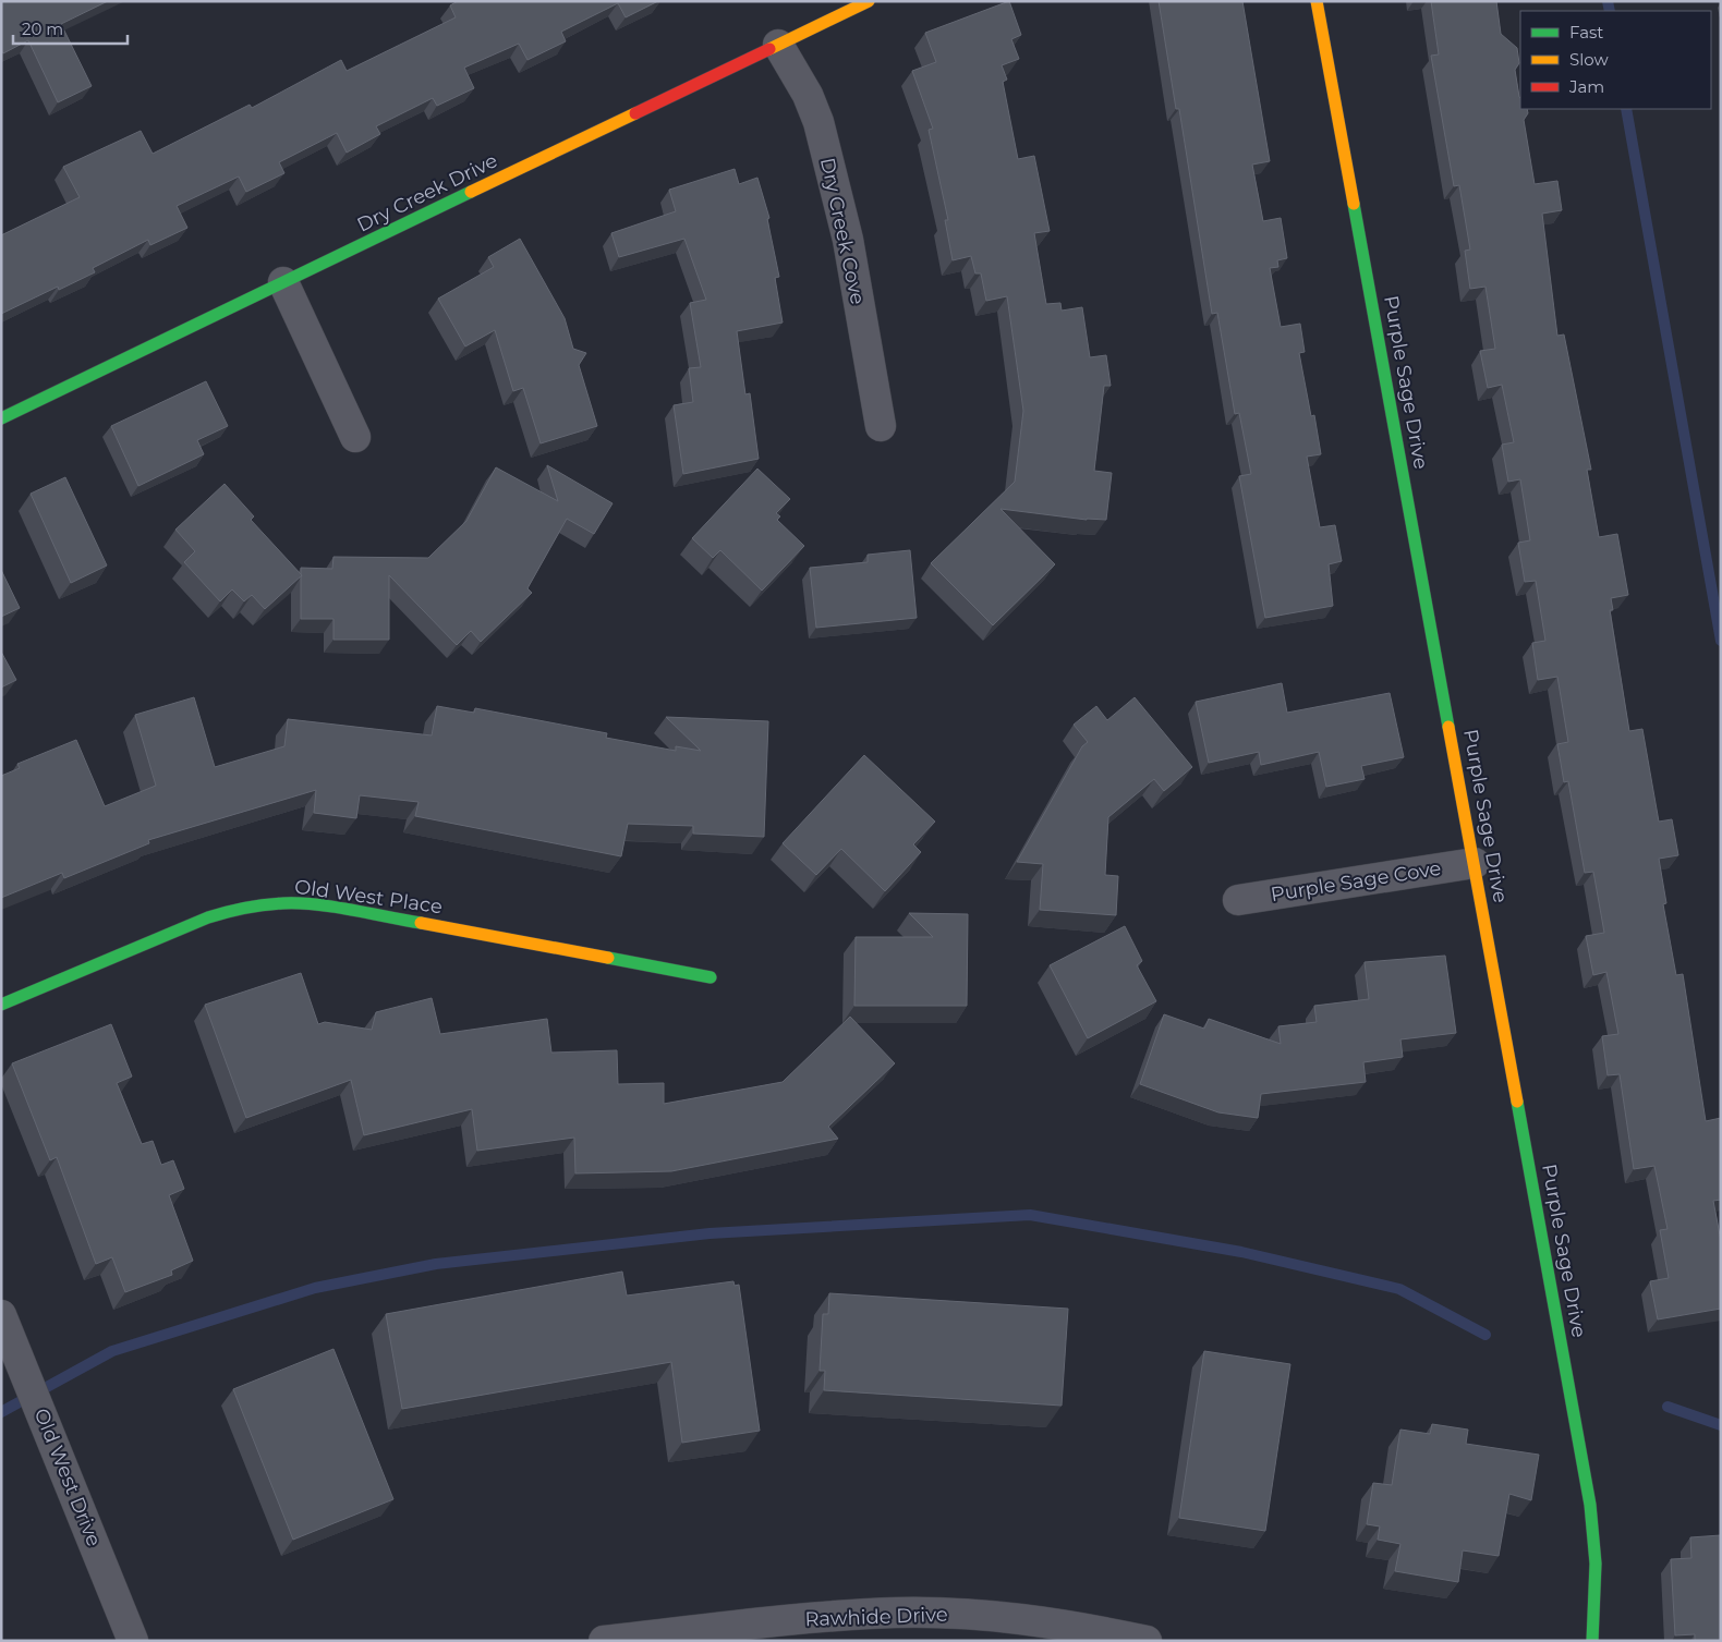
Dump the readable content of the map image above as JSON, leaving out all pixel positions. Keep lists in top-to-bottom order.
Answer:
{
  "streets": {
    "street": [
      "Dry Creek Drive",
      "Dry Creek Cove",
      "Purple Sage Drive",
      "Purple Sage Cove",
      "Old West Place",
      "Old West Drive",
      "Rawhide Drive"
    ]
  },
  "crossings": [
    ["Dry Creek Drive", "Dry Creek Cove"],
    ["Purple Sage Drive", "Purple Sage Cove"]
  ],
  "legend": ["Fast", "Slow", "Jam"],
  "scale_bar": "20 m"
}
